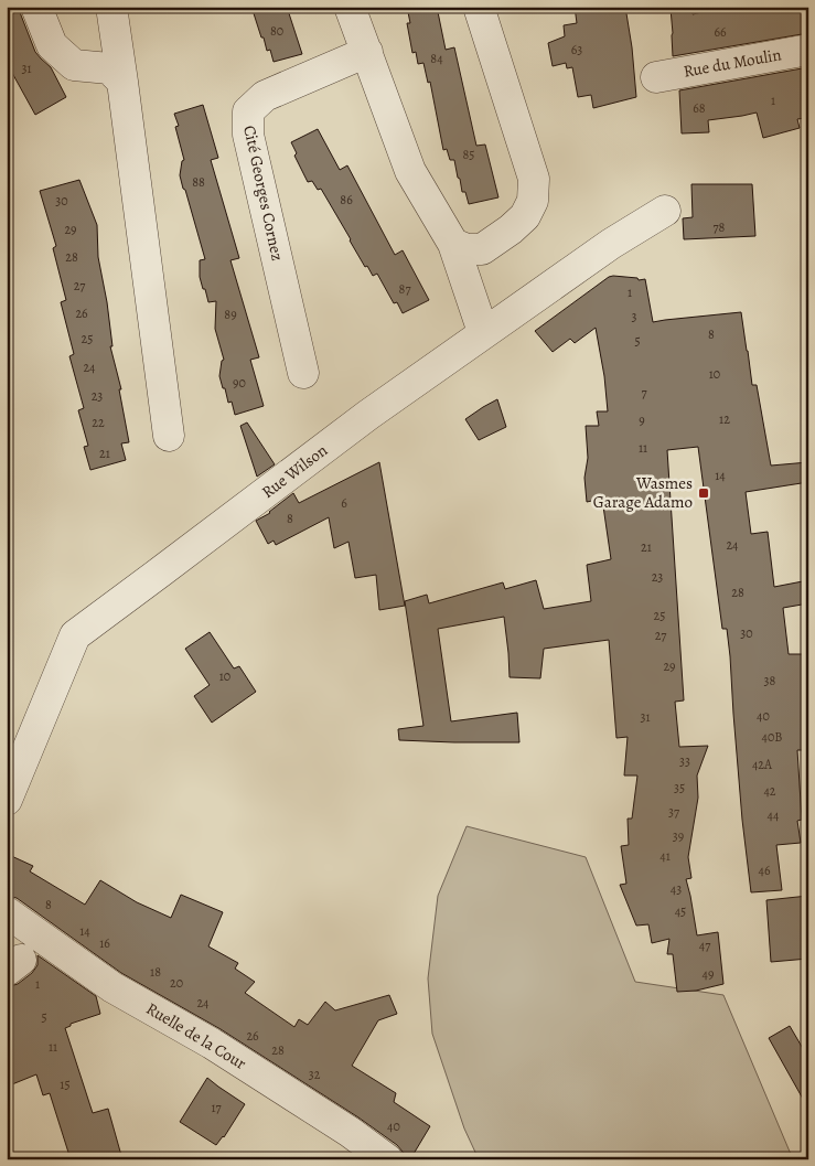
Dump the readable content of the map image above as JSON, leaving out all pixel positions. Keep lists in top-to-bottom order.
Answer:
{
  "streets": {
    "street": [
      "Rue du Moulin",
      "Cité Georges Cornez",
      "Rue Wilson",
      "Ruelle de la Cour"
    ]
  },
  "places": {
    "transit": ["Wasmes Garage Adamo"]
  },
  "house_numbers": [
    "80",
    "66",
    "63",
    "84",
    "31",
    "1",
    "68",
    "85",
    "88",
    "86",
    "30",
    "78",
    "29",
    "28",
    "27",
    "87",
    "1",
    "26",
    "89",
    "3",
    "8",
    "25",
    "5",
    "24",
    "10",
    "90",
    "7",
    "23",
    "12",
    "9",
    "22",
    "11",
    "21",
    "14",
    "6",
    "8",
    "24",
    "21",
    "23",
    "28",
    "25",
    "30",
    "27",
    "29",
    "10",
    "38",
    "40",
    "31",
    "40B",
    "33",
    "42A",
    "35",
    "42",
    "37",
    "44",
    "39",
    "41",
    "46",
    "43",
    "8",
    "45",
    "14",
    "16",
    "47",
    "18",
    "49",
    "20",
    "1",
    "24",
    "5",
    "26",
    "11",
    "28",
    "32",
    "15",
    "17",
    "40"
  ]
}
